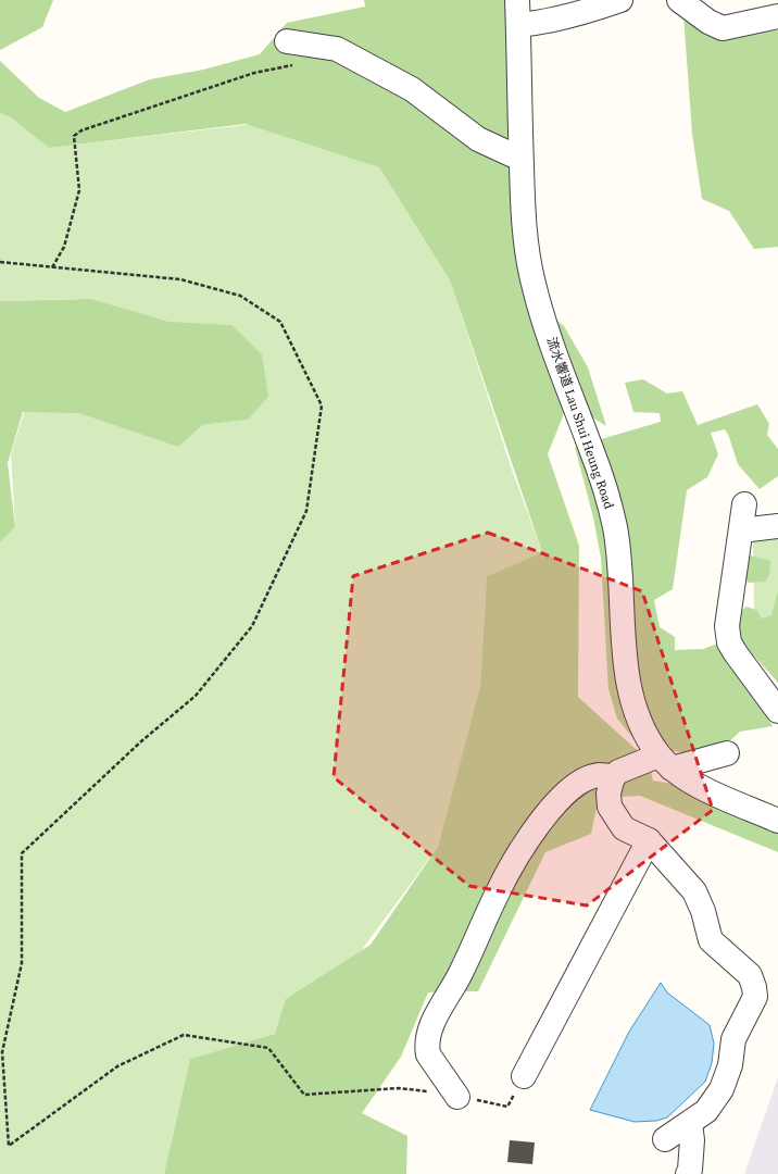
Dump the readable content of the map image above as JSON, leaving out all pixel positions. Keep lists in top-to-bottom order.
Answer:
{
  "streets": {
    "street": ["流水響道 Lau Shui Heung Road"]
  }
}
